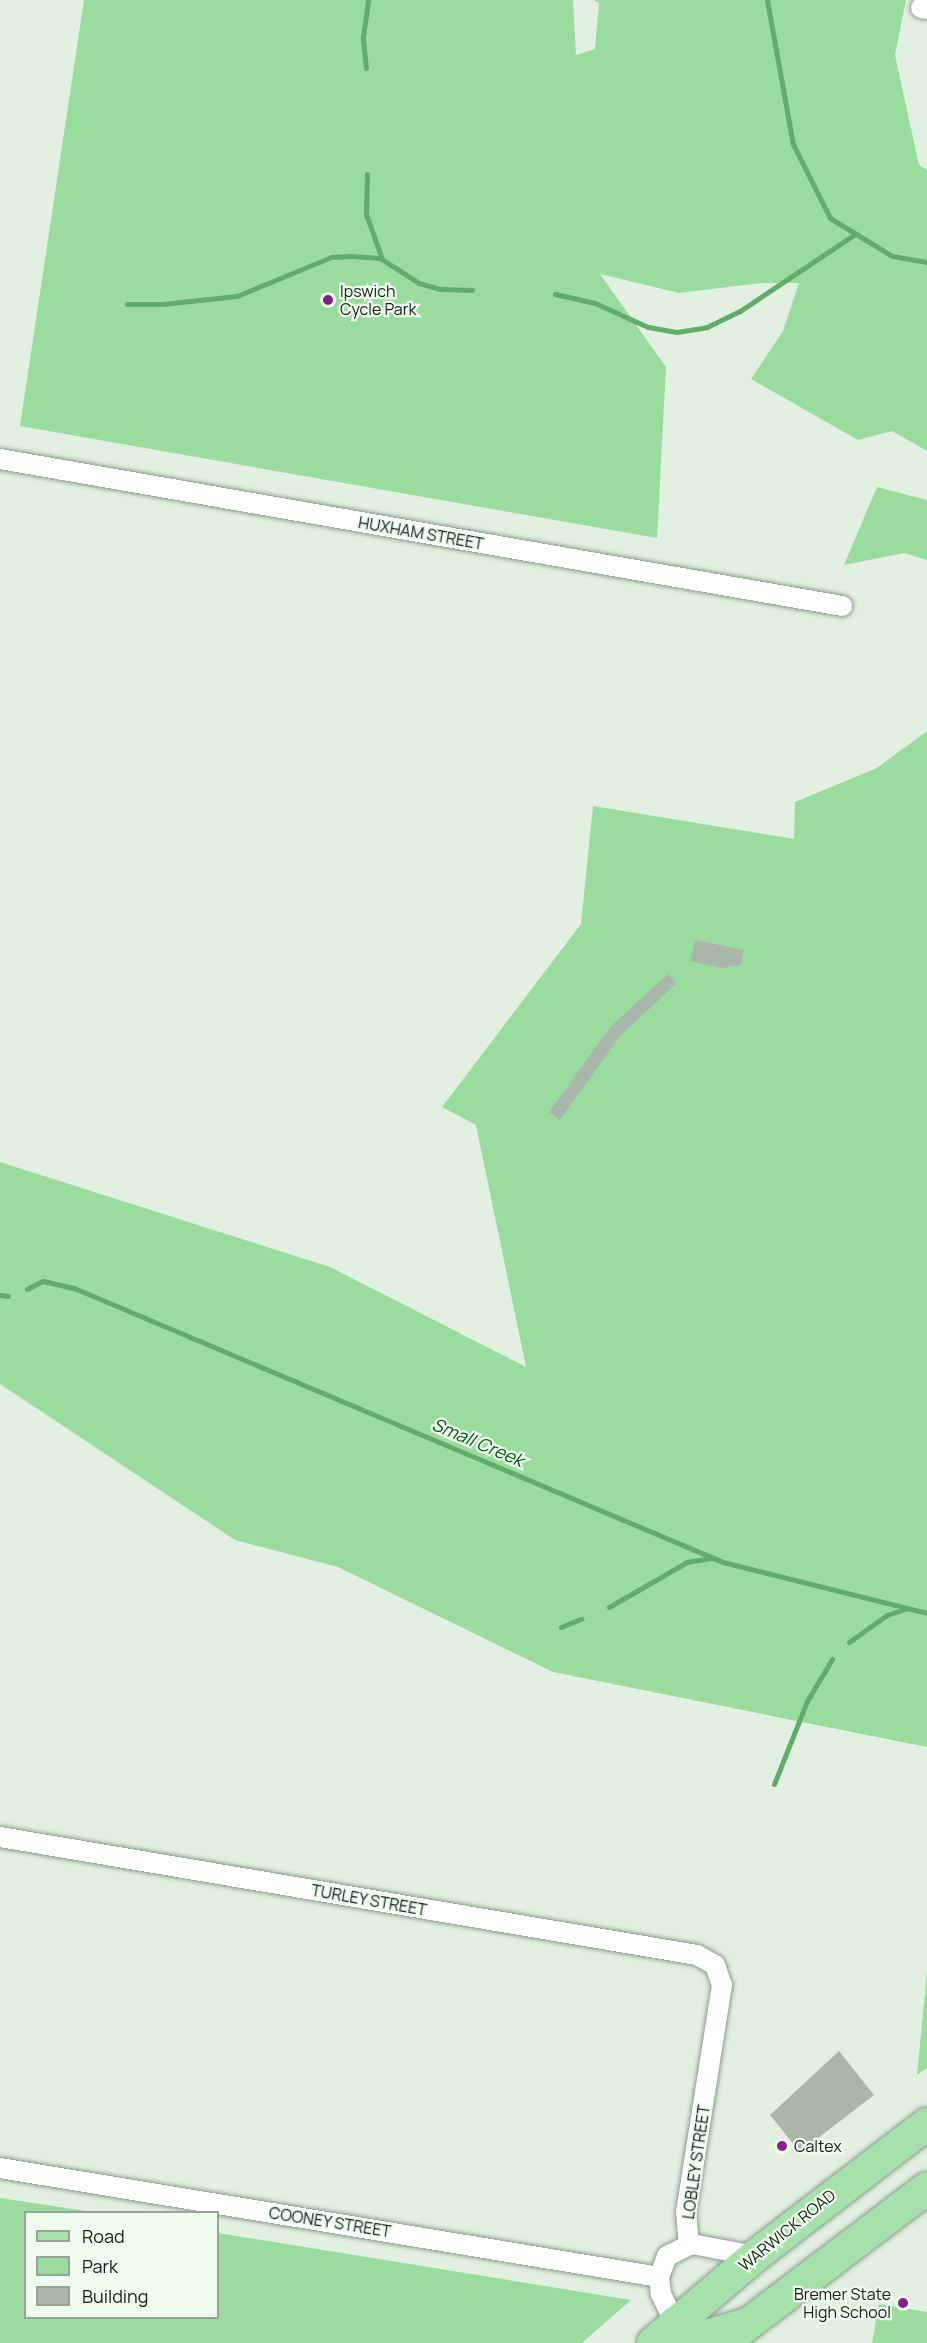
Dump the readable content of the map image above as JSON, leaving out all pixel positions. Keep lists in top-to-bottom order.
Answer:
{
  "streets": {
    "main road": ["WARWICK ROAD"],
    "street": [
      "HUXHAM STREET",
      "TURLEY STREET",
      "LOBLEY STREET",
      "COONEY STREET"
    ]
  },
  "crossings": [
    ["TURLEY STREET", "LOBLEY STREET"],
    ["LOBLEY STREET", "COONEY STREET"]
  ],
  "water": ["Small Creek"],
  "places": ["Ipswich Cycle Park", "Caltex", "Bremer State High School"],
  "legend": ["Road", "Park", "Building"]
}
